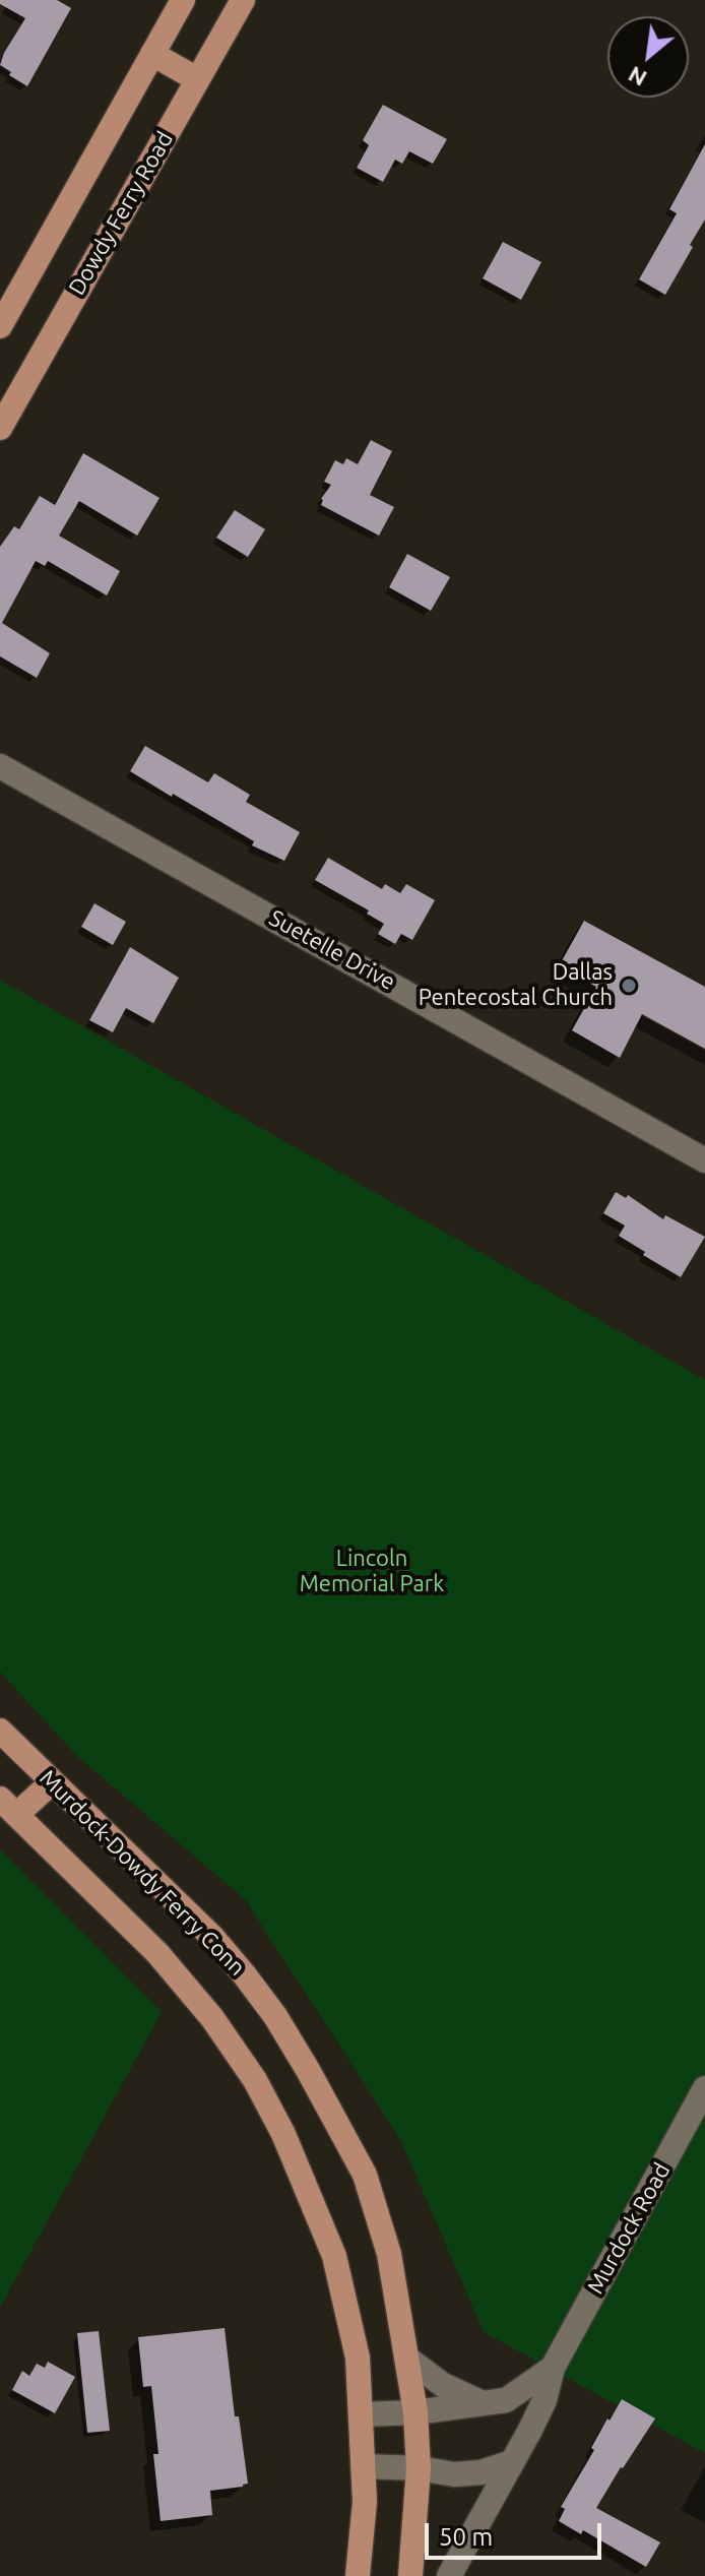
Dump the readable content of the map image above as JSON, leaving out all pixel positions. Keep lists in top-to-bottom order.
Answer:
{
  "streets": {
    "main road": ["Dowdy Ferry Road", "Murdock-Dowdy Ferry Conn"],
    "street": ["Suetelle Drive", "Murdock Road"]
  },
  "crossings": [
    ["Murdock-Dowdy Ferry Conn", "Murdock Road"]
  ],
  "parks": ["Lincoln Memorial Park"],
  "places": ["Dallas Pentecostal Church"],
  "scale_bar": "50 m",
  "north": "bottom left"
}
